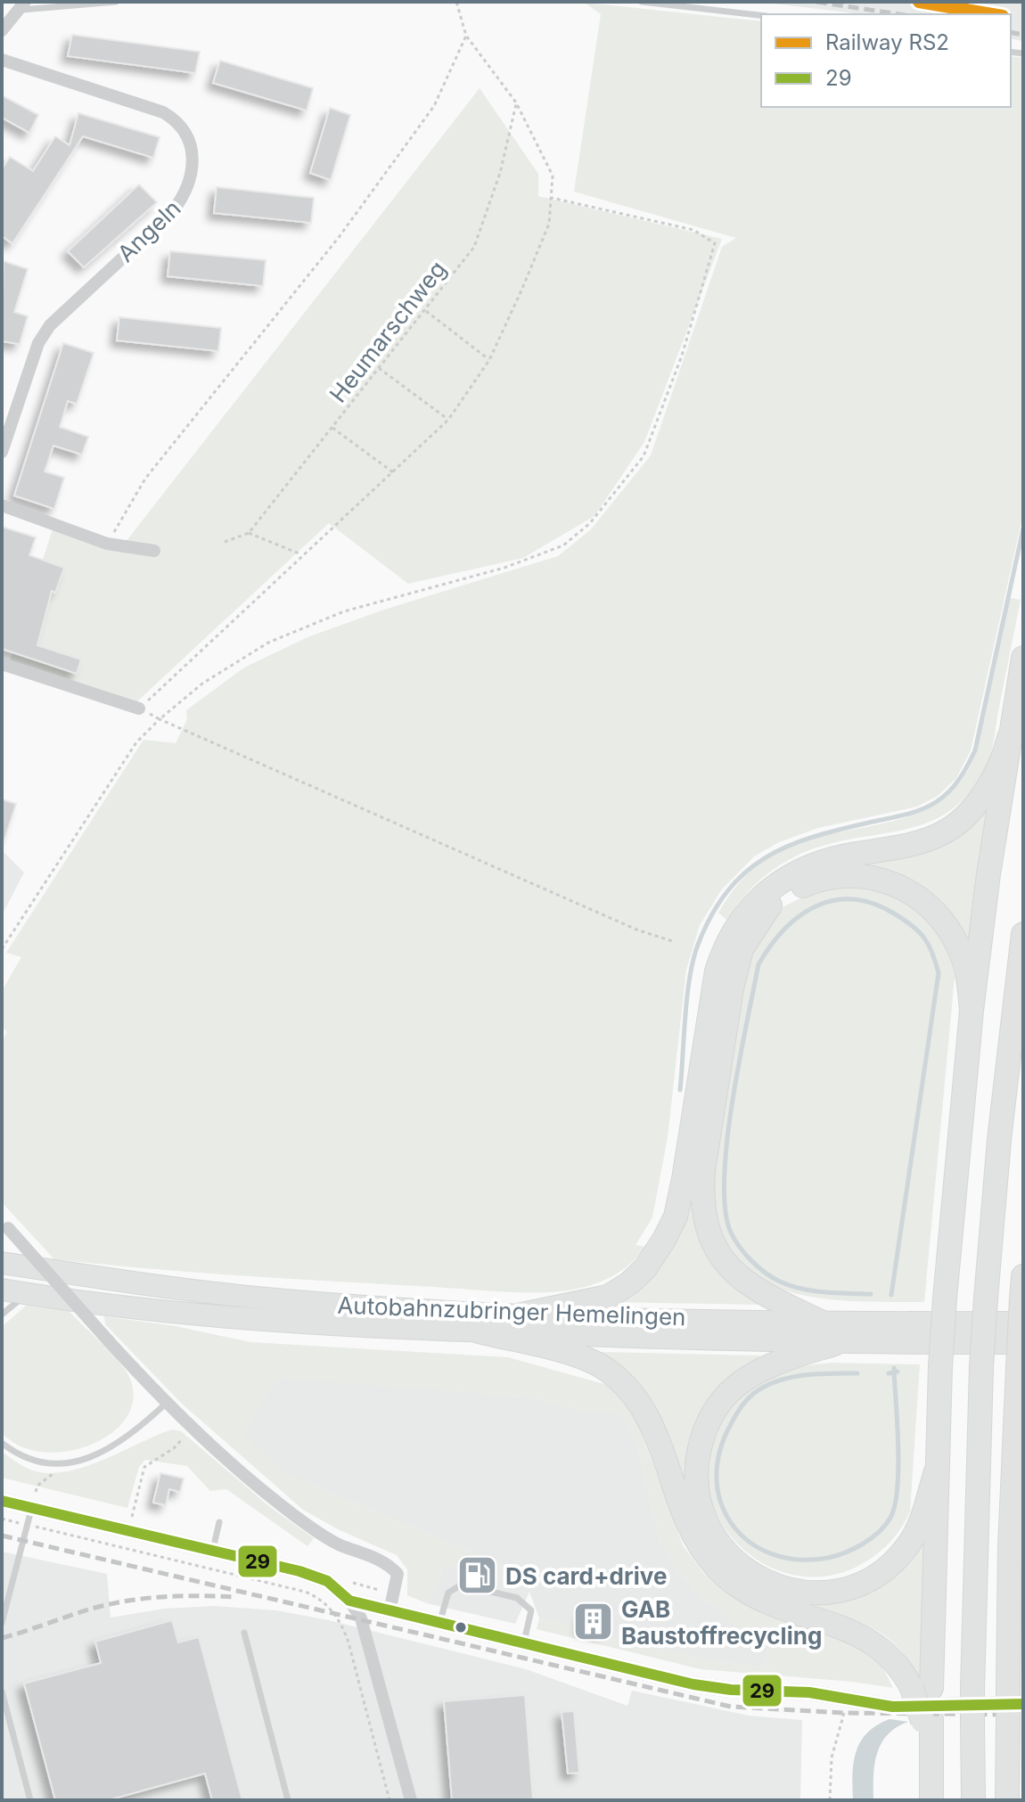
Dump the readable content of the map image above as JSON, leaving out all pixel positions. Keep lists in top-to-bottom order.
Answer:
{
  "streets": {
    "highway": ["Autobahnzubringer Hemelingen"],
    "street": ["Angeln"],
    "path": ["Heumarschweg"]
  },
  "places": {
    "fuel station": ["DS card+drive"],
    "building": ["GAB Baustoffrecycling"]
  },
  "lines": ["rail line RS2", "transit line 29"],
  "legend": ["Railway RS2", "29"]
}
